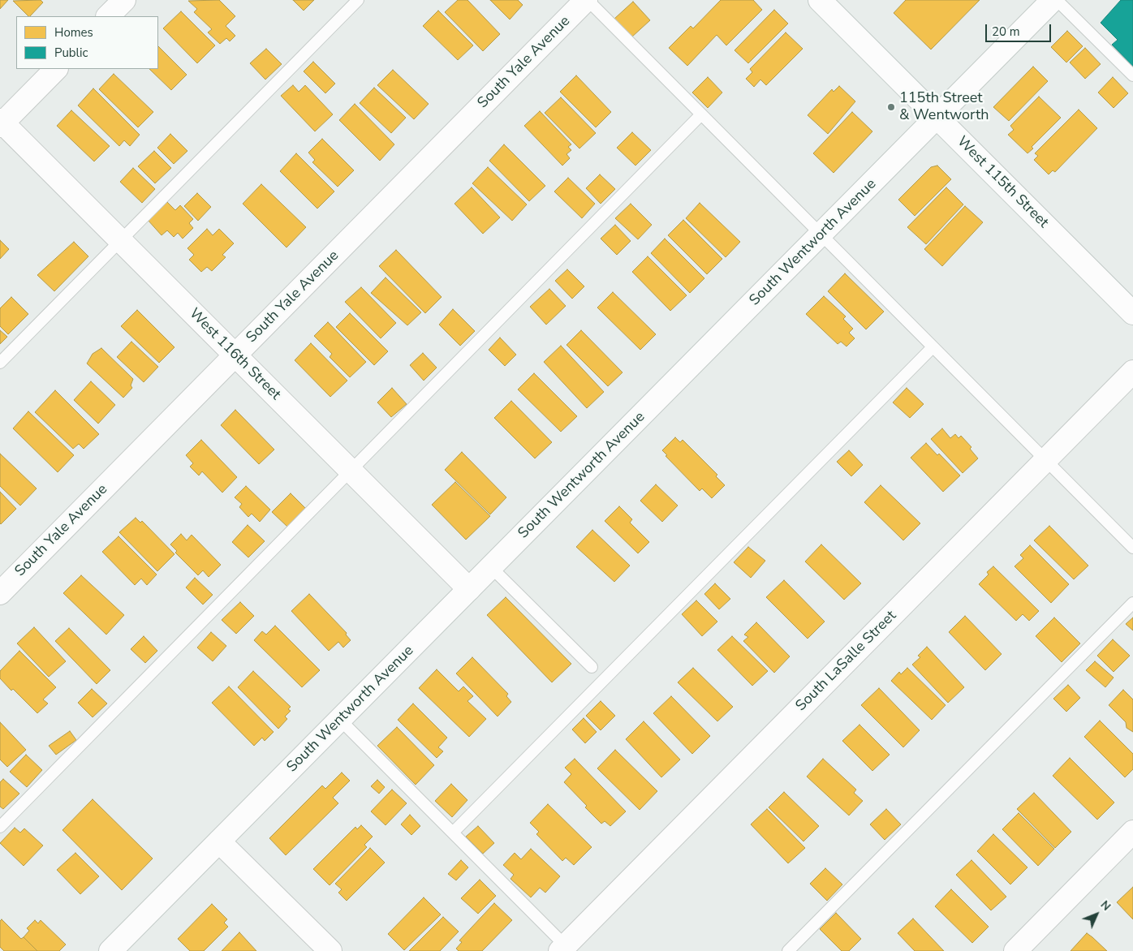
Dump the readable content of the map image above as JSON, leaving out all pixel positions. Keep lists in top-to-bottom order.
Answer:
{
  "streets": {
    "street": [
      "South Yale Avenue",
      "West 115th Street",
      "South Wentworth Avenue",
      "West 116th Street",
      "South LaSalle Street"
    ]
  },
  "crossings": [
    ["South Yale Avenue", "West 116th Street"],
    ["West 115th Street", "South Wentworth Avenue"],
    ["South Wentworth Avenue", "West 116th Street"]
  ],
  "places": ["115th Street & Wentworth"],
  "legend": ["Homes", "Public"],
  "scale_bar": "20 m",
  "north": "top right"
}
